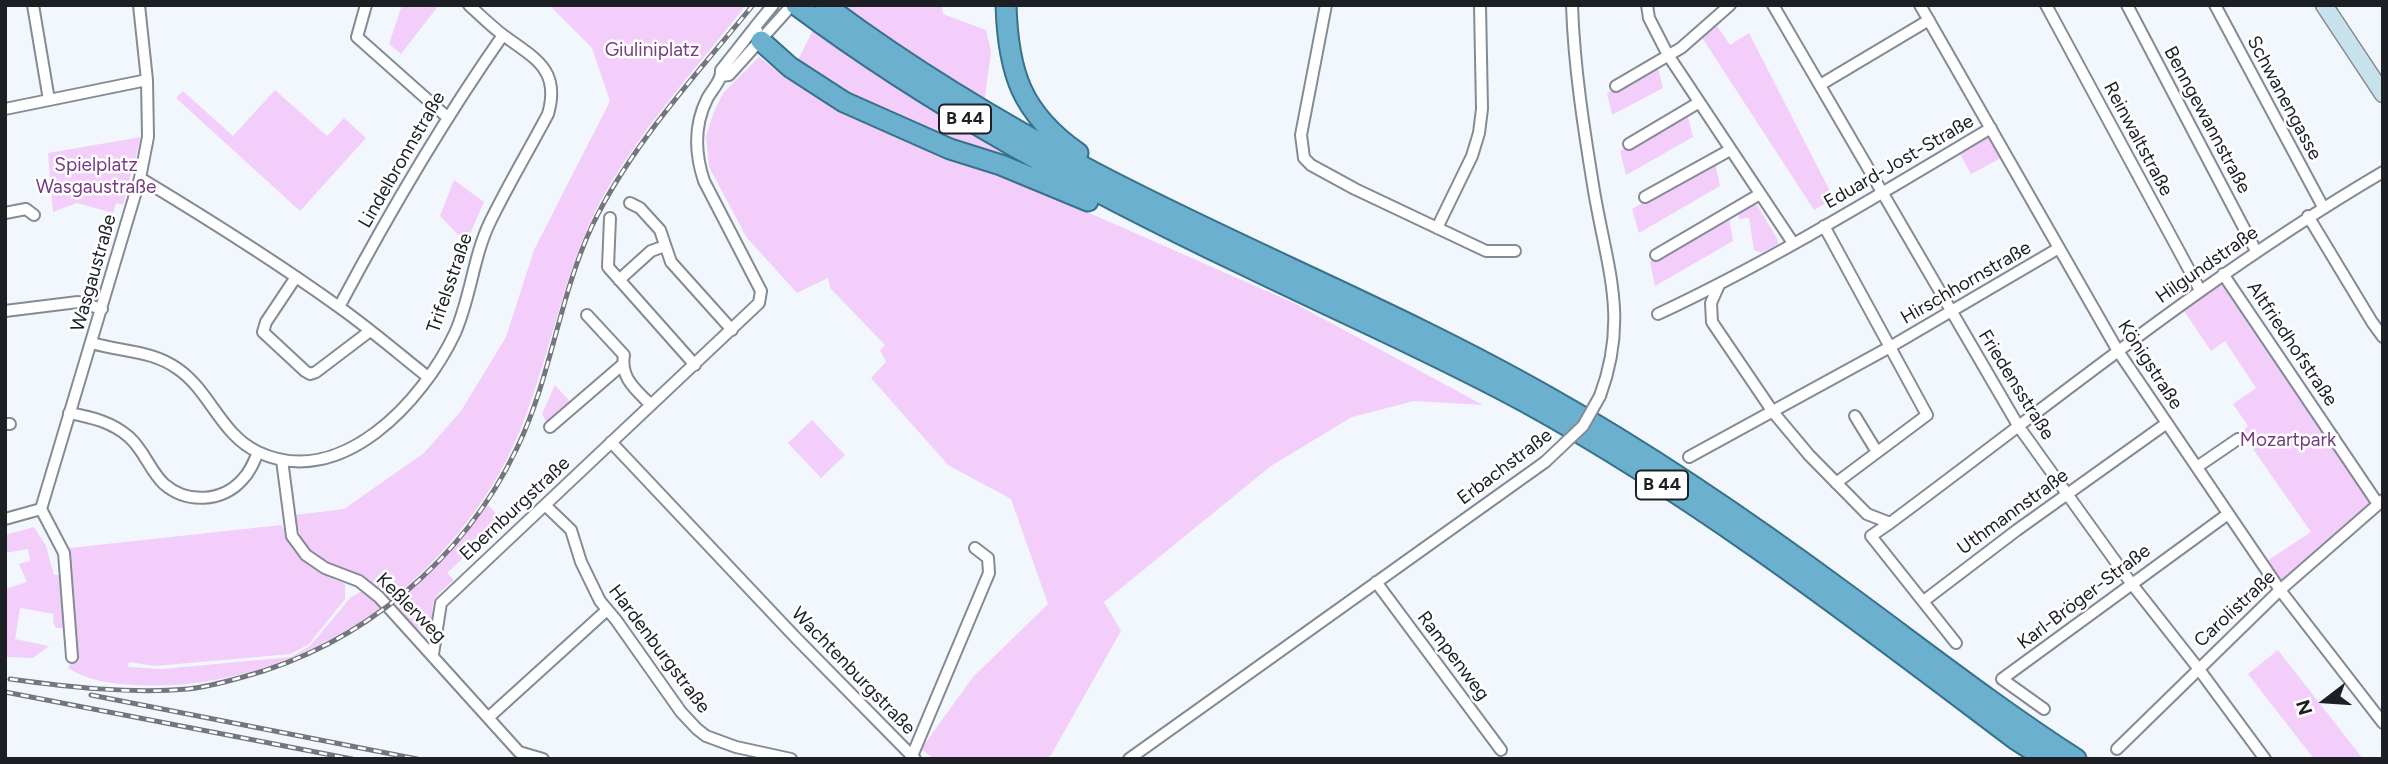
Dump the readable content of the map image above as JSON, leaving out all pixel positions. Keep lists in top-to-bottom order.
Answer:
{
  "streets": {
    "highway": ["B 44"],
    "street": [
      "Schwanengasse",
      "Benngewannstraße",
      "Reinwaltstraße",
      "Lindelbronnstraße",
      "Eduard-Jost-Straße",
      "Hilgundstraße",
      "Wasgaustraße",
      "Trifelsstraße",
      "Hirschhornstraße",
      "Altfriedhofstraße",
      "Königstraße",
      "Friedensstraße",
      "Erbachstraße",
      "Ebernburgstraße",
      "Uthmannstraße",
      "Karl-Bröger-Straße",
      "Keßlerweg",
      "Carolistraße",
      "Hardenburgstraße",
      "Rampenweg",
      "Wachtenburgstraße"
    ]
  },
  "crossings": [
    ["Schwanengasse", "Hilgundstraße"],
    ["B 44", "Ebernburgstraße"],
    ["Benngewannstraße", "Hilgundstraße"],
    ["Reinwaltstraße", "Hilgundstraße"],
    ["Lindelbronnstraße", "Trifelsstraße"],
    ["Eduard-Jost-Straße", "Hirschhornstraße"],
    ["Eduard-Jost-Straße", "Königstraße"],
    ["Eduard-Jost-Straße", "Friedensstraße"],
    ["Hilgundstraße", "Altfriedhofstraße"],
    ["Hilgundstraße", "Königstraße"],
    ["Hilgundstraße", "Friedensstraße"],
    ["Wasgaustraße", "Trifelsstraße"],
    ["Trifelsstraße", "Keßlerweg"],
    ["Hirschhornstraße", "Königstraße"],
    ["Hirschhornstraße", "Friedensstraße"],
    ["Altfriedhofstraße", "Carolistraße"],
    ["Königstraße", "Uthmannstraße"],
    ["Königstraße", "Karl-Bröger-Straße"],
    ["Königstraße", "Carolistraße"],
    ["Friedensstraße", "Uthmannstraße"],
    ["Friedensstraße", "Karl-Bröger-Straße"],
    ["Friedensstraße", "Carolistraße"],
    ["Erbachstraße", "Rampenweg"],
    ["Ebernburgstraße", "Keßlerweg"],
    ["Ebernburgstraße", "Hardenburgstraße"],
    ["Ebernburgstraße", "Wachtenburgstraße"]
  ],
  "parks": ["Giuliniplatz", "Spielplatz Wasgaustraße", "Mozartpark"],
  "north": "left"
}
